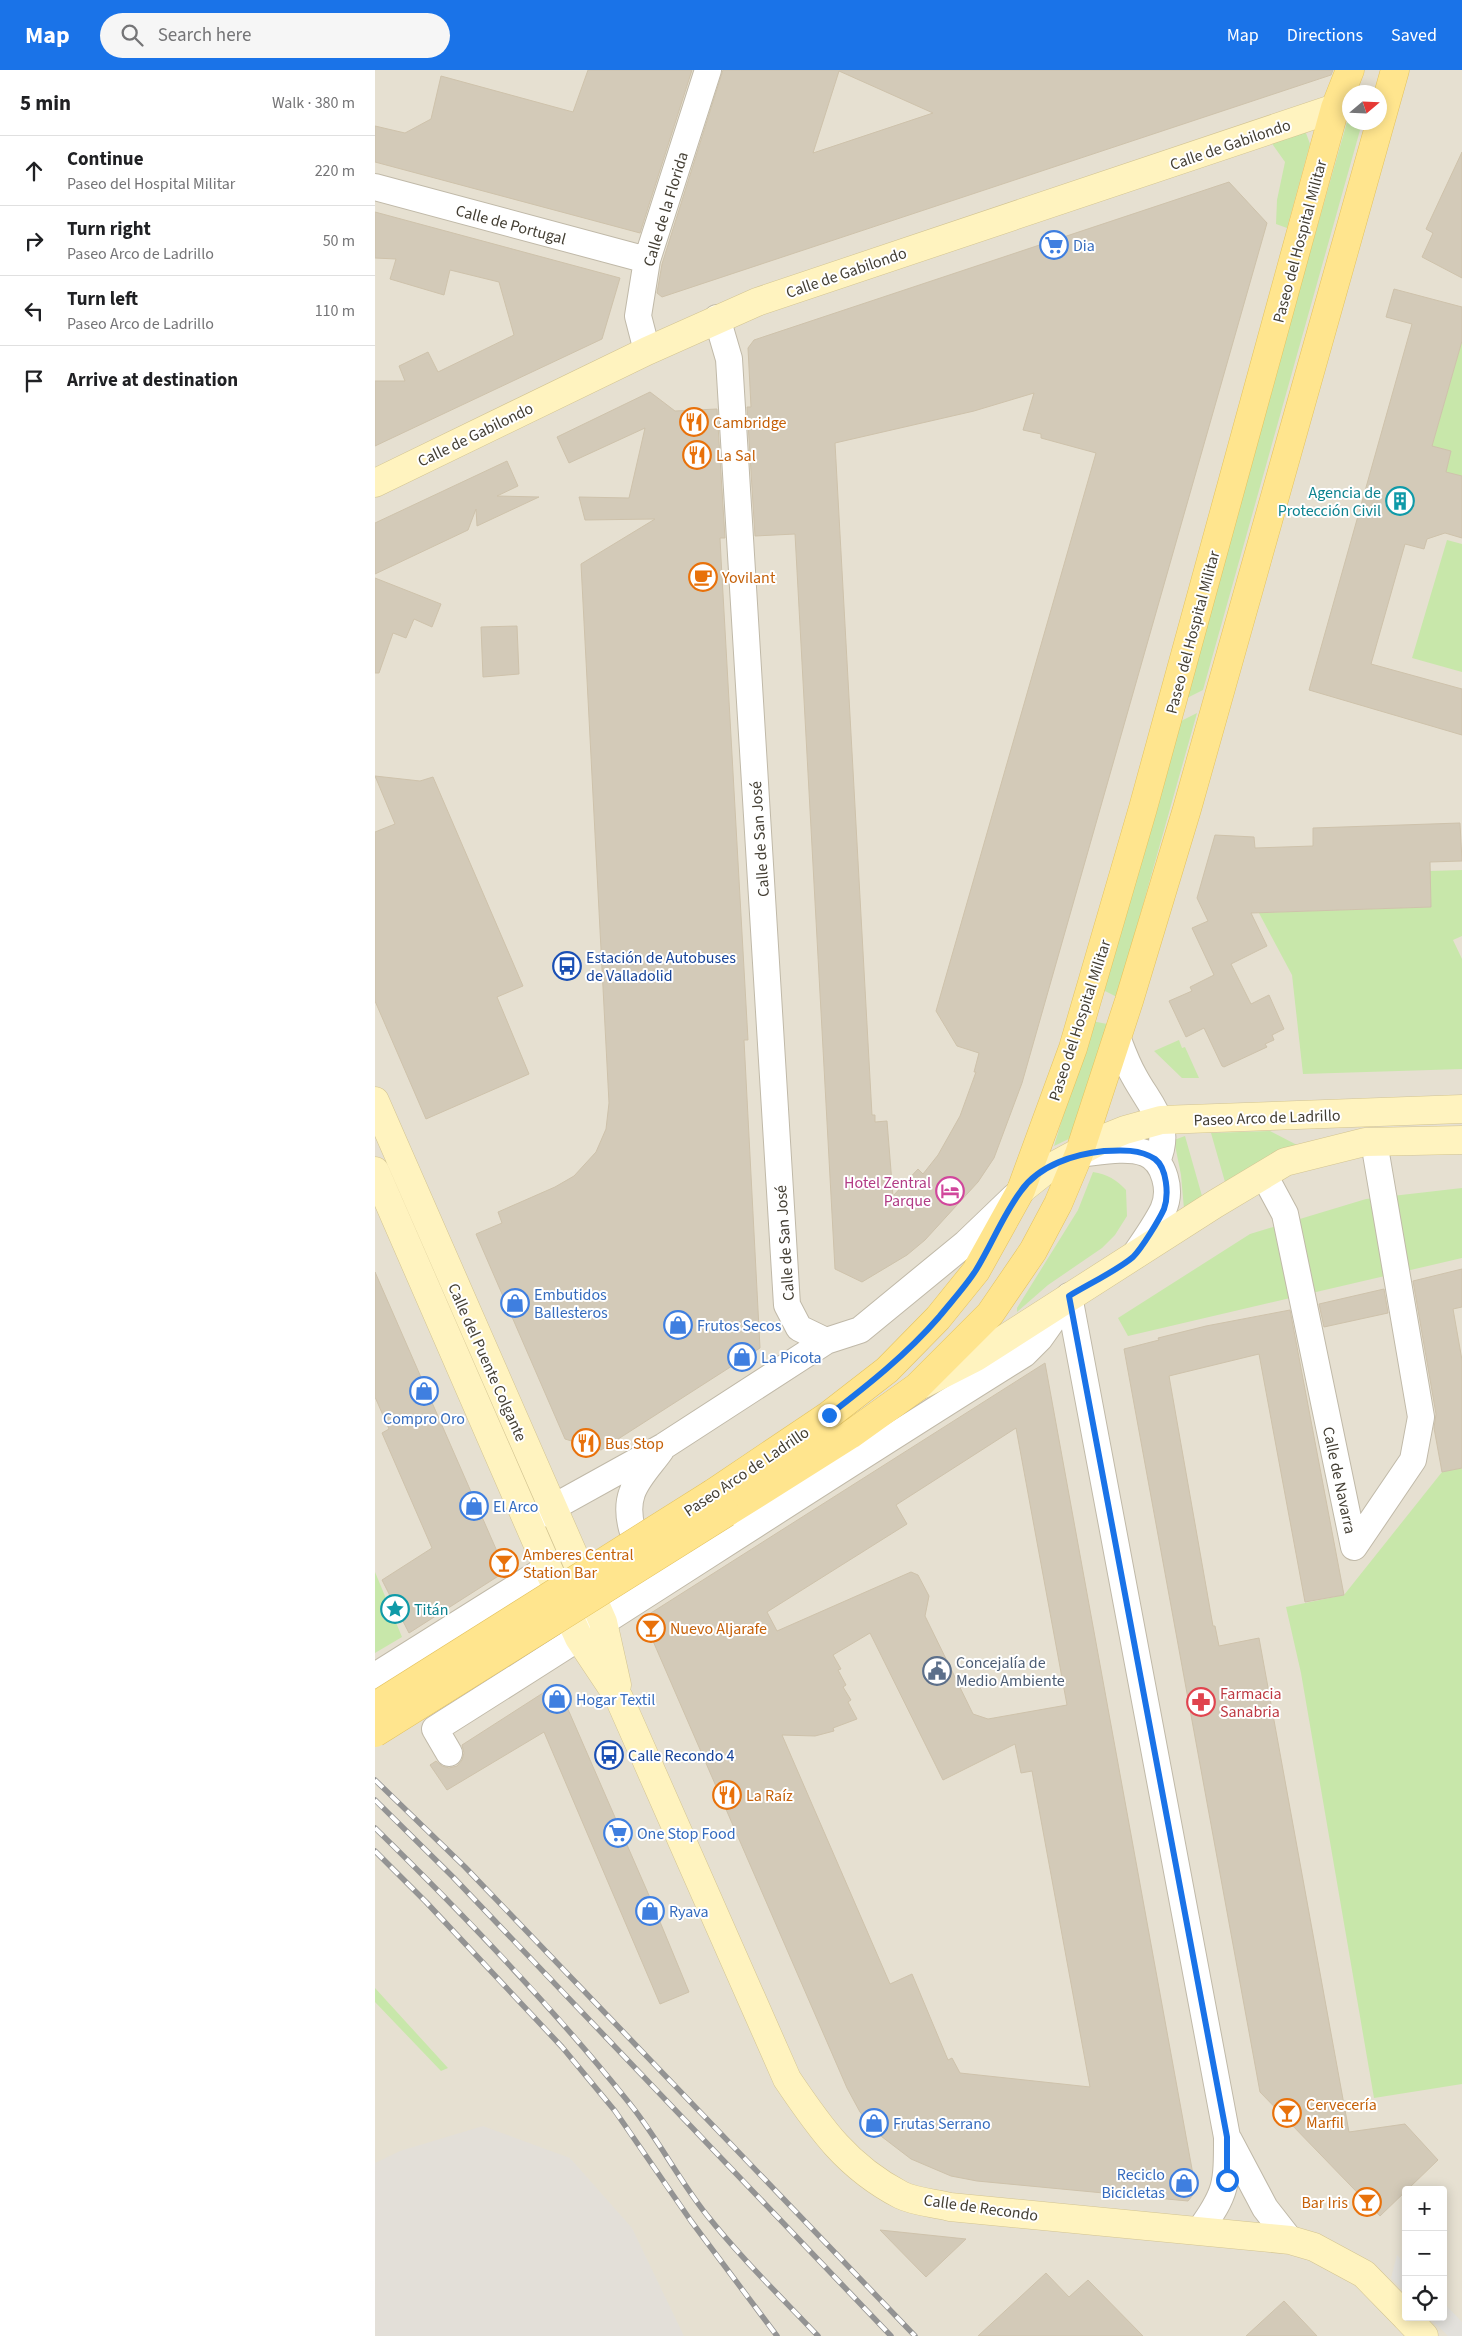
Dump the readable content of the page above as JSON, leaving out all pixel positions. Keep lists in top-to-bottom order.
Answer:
{
  "streets": {
    "main road": ["Paseo del Hospital Militar", "Paseo Arco de Ladrillo"],
    "street": [
      "Calle de Gabilondo",
      "Calle de la Florida",
      "Calle de Portugal",
      "Calle de San José",
      "Calle del Puente Colgante",
      "Calle de Navarra",
      "Calle de Recondo"
    ]
  },
  "crossings": [
    ["Calle de Gabilondo", "Calle de la Florida"],
    ["Calle de Gabilondo", "Paseo del Hospital Militar"],
    ["Calle de Gabilondo", "Calle de San José"],
    ["Calle de la Florida", "Calle de Portugal"],
    ["Paseo del Hospital Militar", "Paseo Arco de Ladrillo"],
    ["Calle de San José", "Paseo Arco de Ladrillo"],
    ["Paseo Arco de Ladrillo", "Calle del Puente Colgante"],
    ["Paseo Arco de Ladrillo", "Calle de Navarra"],
    ["Paseo Arco de Ladrillo", "Calle de Recondo"],
    ["Calle del Puente Colgante", "Calle de Recondo"]
  ],
  "places": {
    "supermarket": ["Dia", "One Stop Food"],
    "restaurant": [
      "Cambridge",
      "La Sal",
      "Bus Stop",
      "La Raíz"
    ],
    "building": ["Agencia de Protección Civil"],
    "cafe": ["Yovilant"],
    "bus stop": ["Estación de Autobuses de Valladolid", "Calle Recondo 4"],
    "hotel": ["Hotel Zentral Parque"],
    "shop": [
      "Embutidos Ballesteros",
      "Frutos Secos",
      "La Picota",
      "Compro Oro",
      "El Arco",
      "Hogar Textil",
      "Ryava",
      "Frutas Serrano",
      "Reciclo Bicicletas"
    ],
    "bar": [
      "Amberes Central Station Bar",
      "Nuevo Aljarafe",
      "Cervecería Marfil",
      "Bar Iris"
    ],
    "place": ["Titán"],
    "public building": ["Concejalía de Medio Ambiente"],
    "pharmacy": ["Farmacia Sanabria"]
  },
  "north": "right",
  "page": {
    "header": "Map",
    "search": "Search here",
    "nav": ["Map", "Directions", "Saved"],
    "heading": ["5 min", "Walk · 380 m"],
    "list": [
      ["Continue", "Paseo del Hospital Militar", "220 m"],
      ["Turn right", "Paseo Arco de Ladrillo", "50 m"],
      ["Turn left", "Paseo Arco de Ladrillo", "110 m"],
      "Arrive at destination"
    ],
    "map_buttons": ["+", "−"]
  }
}
